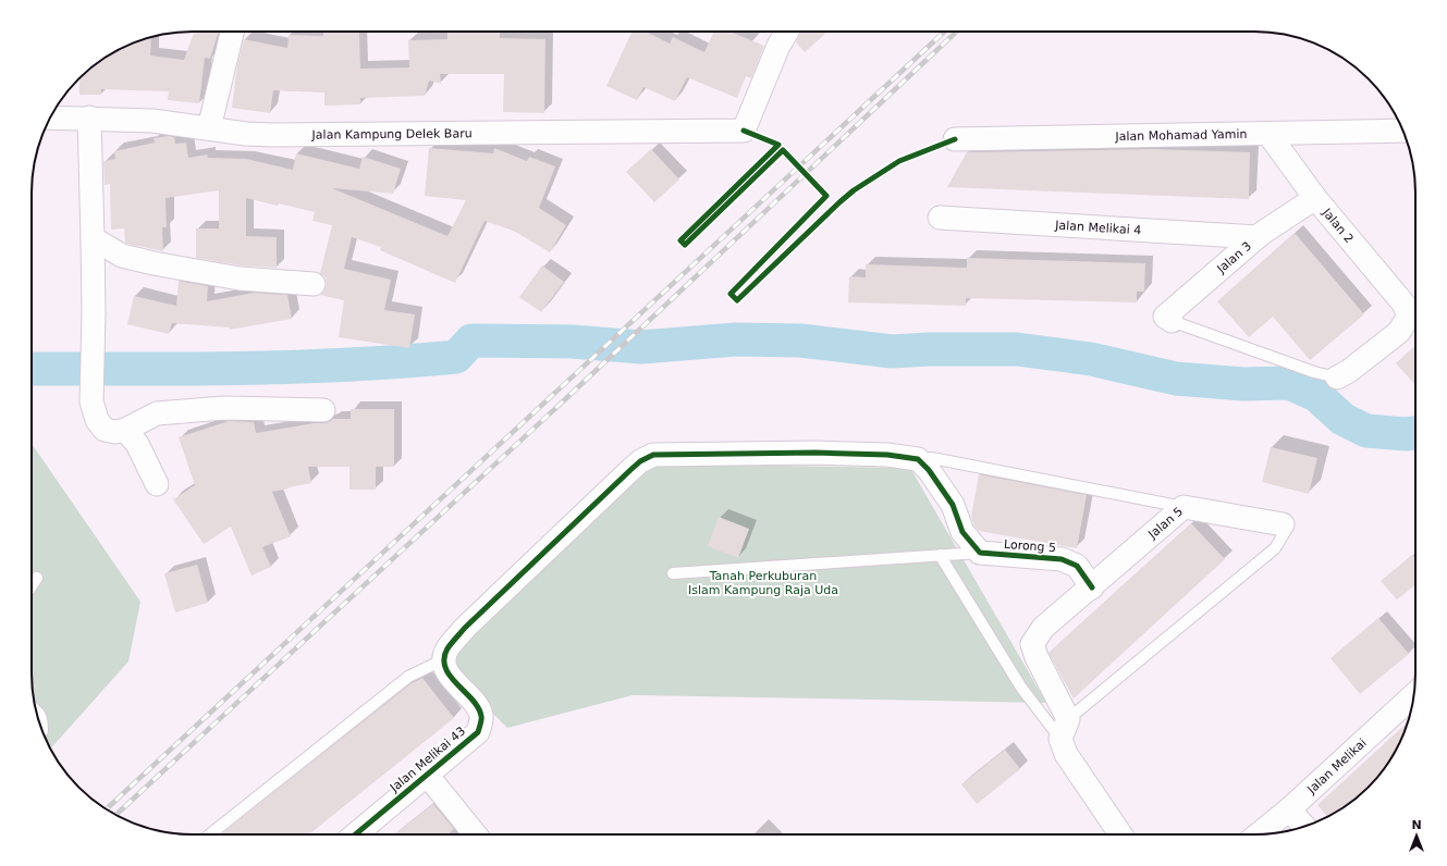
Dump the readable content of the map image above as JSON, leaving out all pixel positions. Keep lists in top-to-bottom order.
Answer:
{
  "streets": {
    "street": [
      "Jalan Kampung Delek Baru",
      "Jalan Mohamad Yamin",
      "Jalan 2",
      "Jalan Melikai 4",
      "Jalan 3",
      "Jalan 5",
      "Lorong 5",
      "Jalan Melikai 43",
      "Jalan Melikai"
    ]
  },
  "crossings": [
    ["Jalan Mohamad Yamin", "Jalan 2"],
    ["Jalan 2", "Jalan 3"],
    ["Jalan Melikai 4", "Jalan 3"],
    ["Jalan 5", "Lorong 5"]
  ],
  "parks": ["Tanah Perkuburan Islam Kampung Raja Uda"],
  "north": "top"
}
